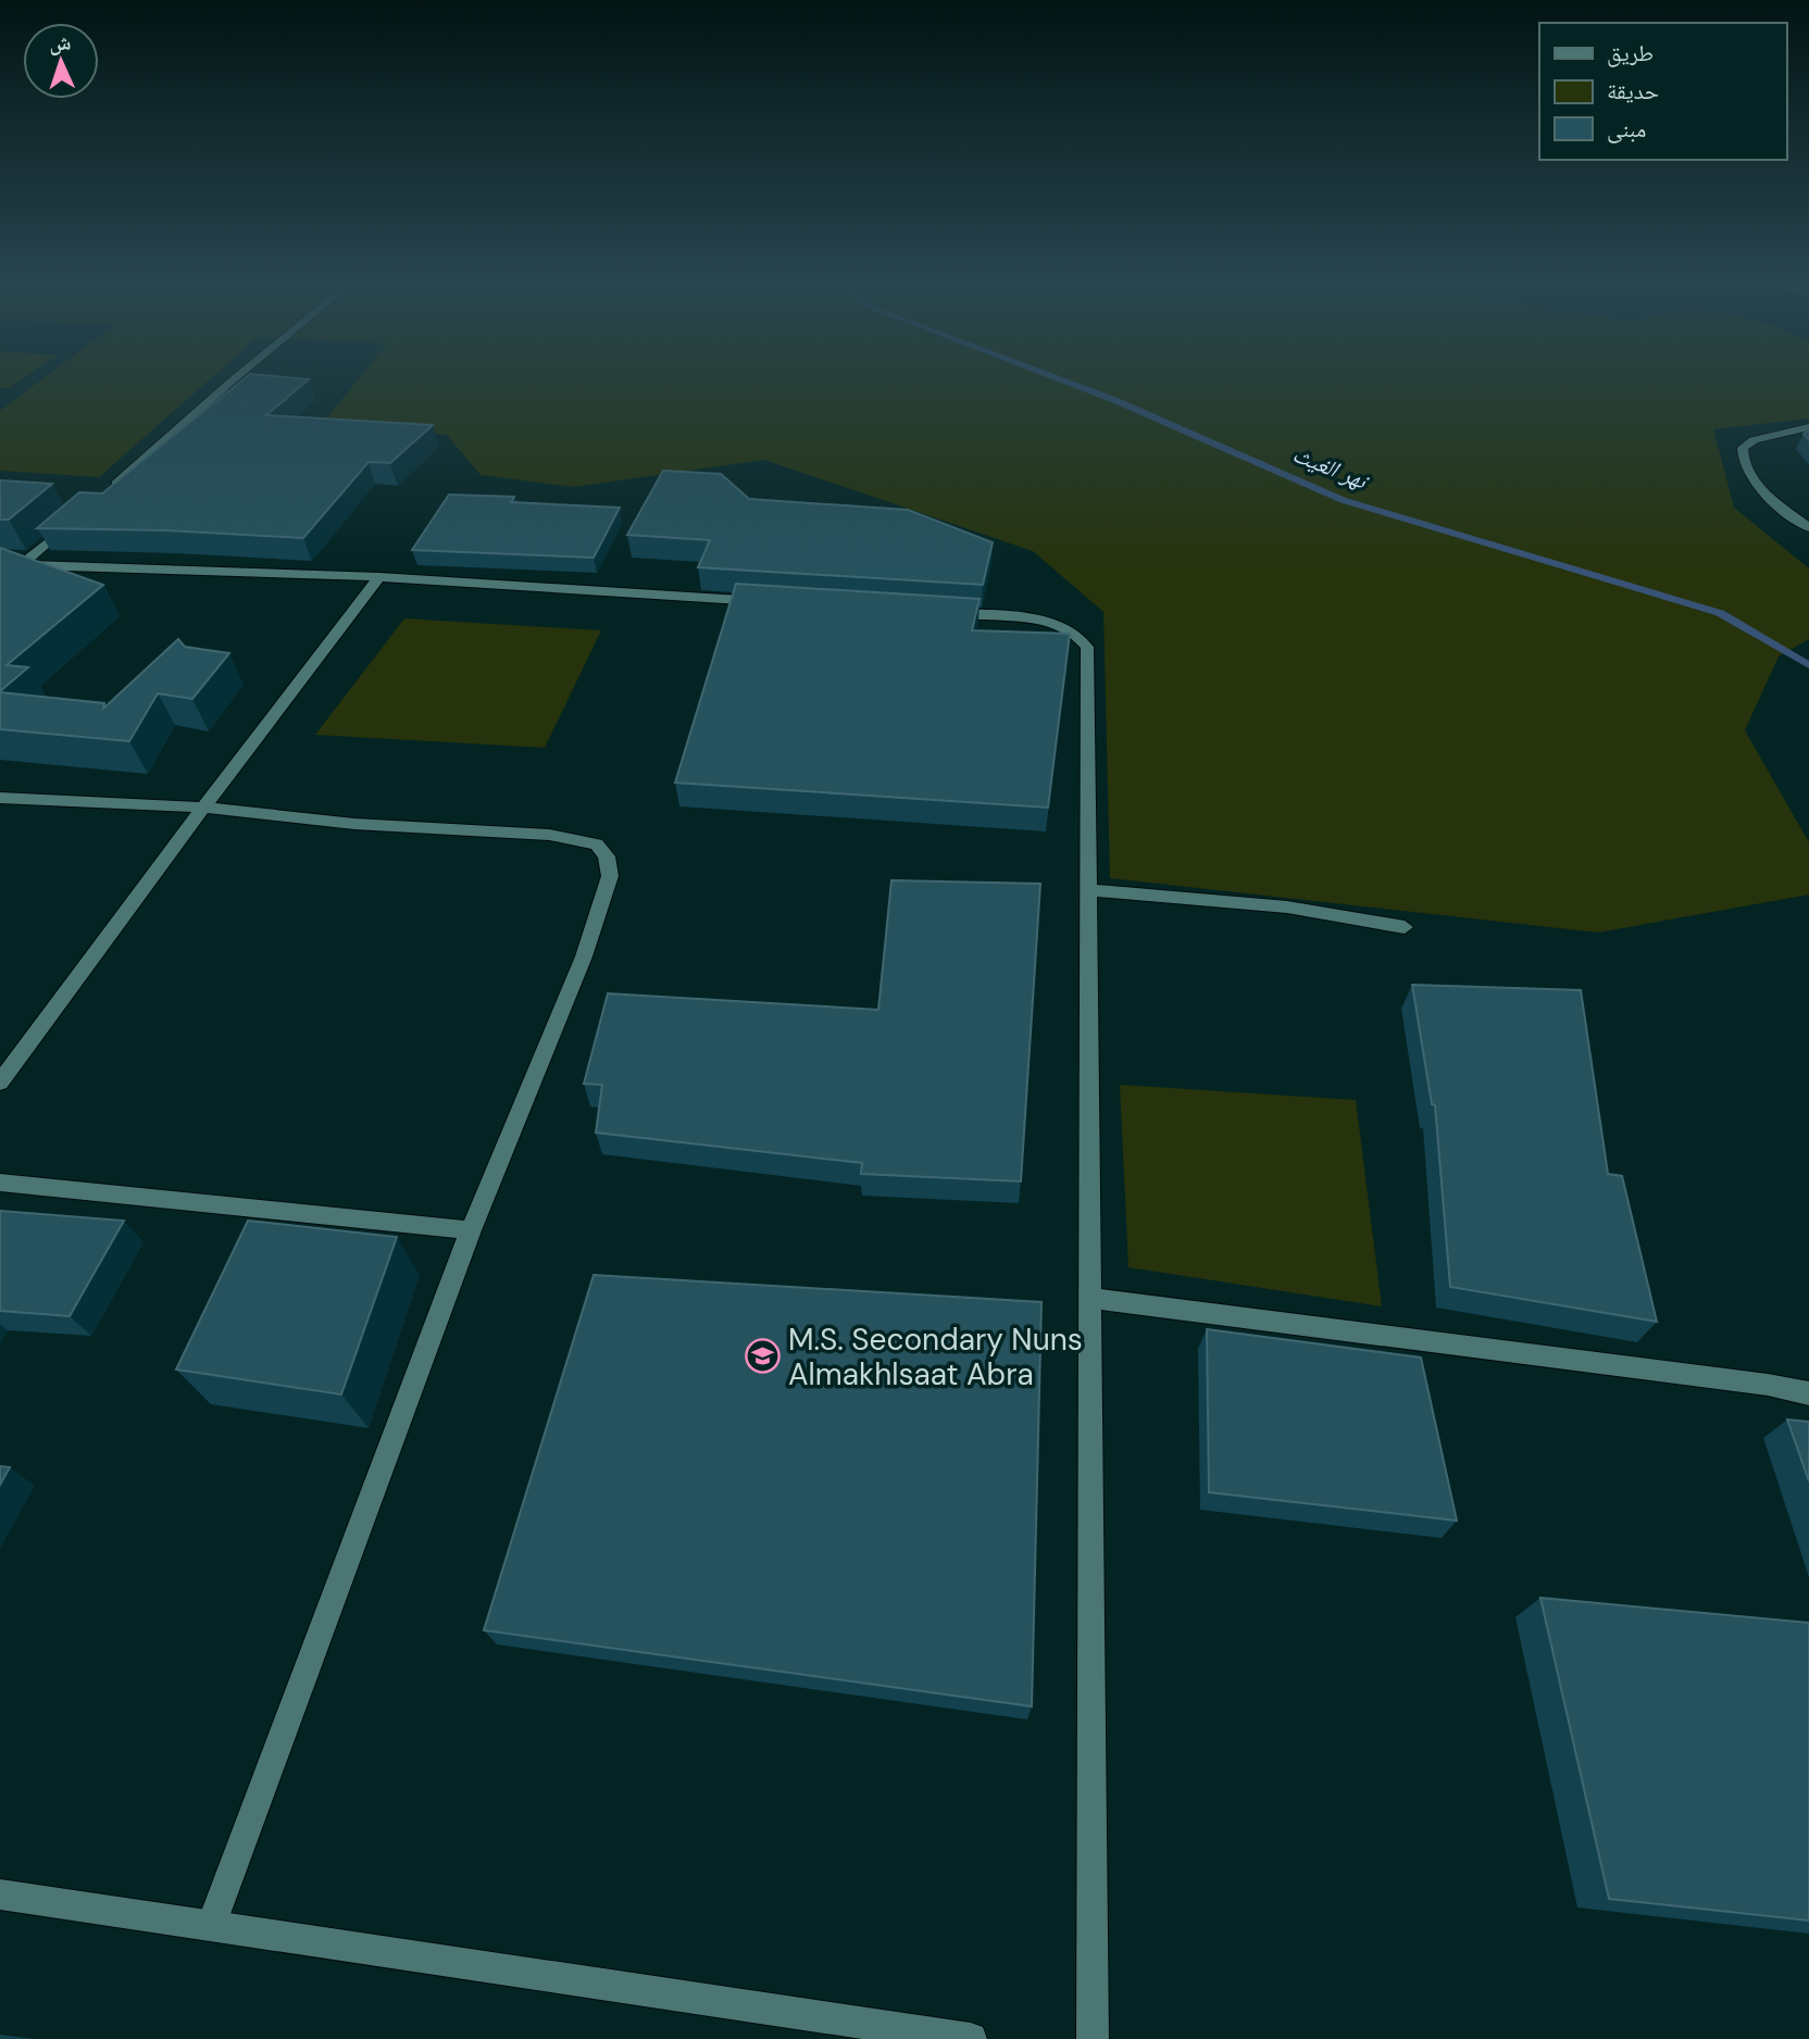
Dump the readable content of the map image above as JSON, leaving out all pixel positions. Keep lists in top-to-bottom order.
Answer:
{
  "water": ["نهر الغيث"],
  "places": {
    "school or university": ["M.S. Secondary Nuns Almakhlsaat Abra"]
  },
  "legend": ["طريق", "حديقة", "مبنى"],
  "north": "top"
}
